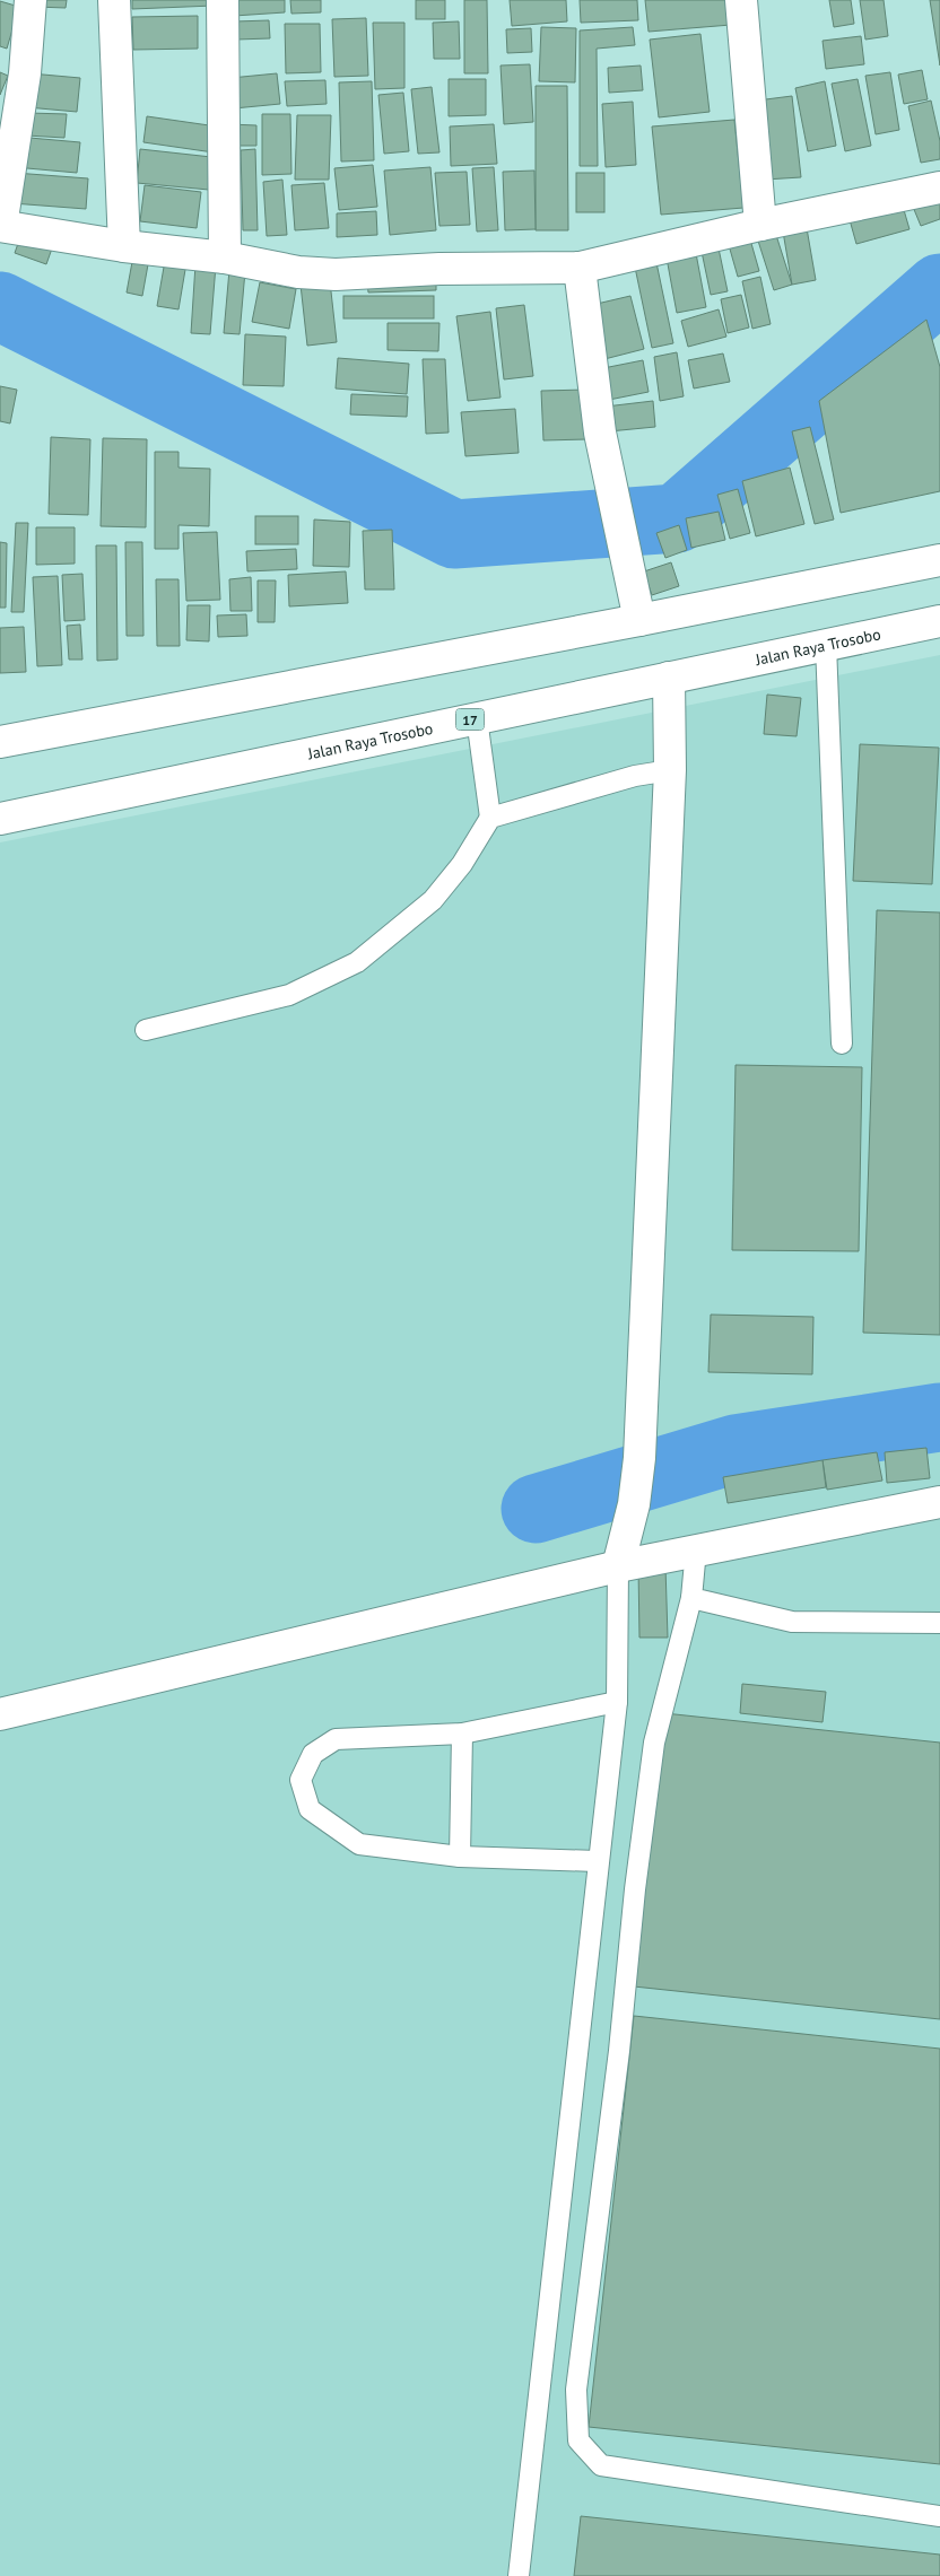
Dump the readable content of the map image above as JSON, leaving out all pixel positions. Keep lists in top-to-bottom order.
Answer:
{
  "streets": {
    "main road": ["Jalan Raya Trosobo", "17"]
  }
}
